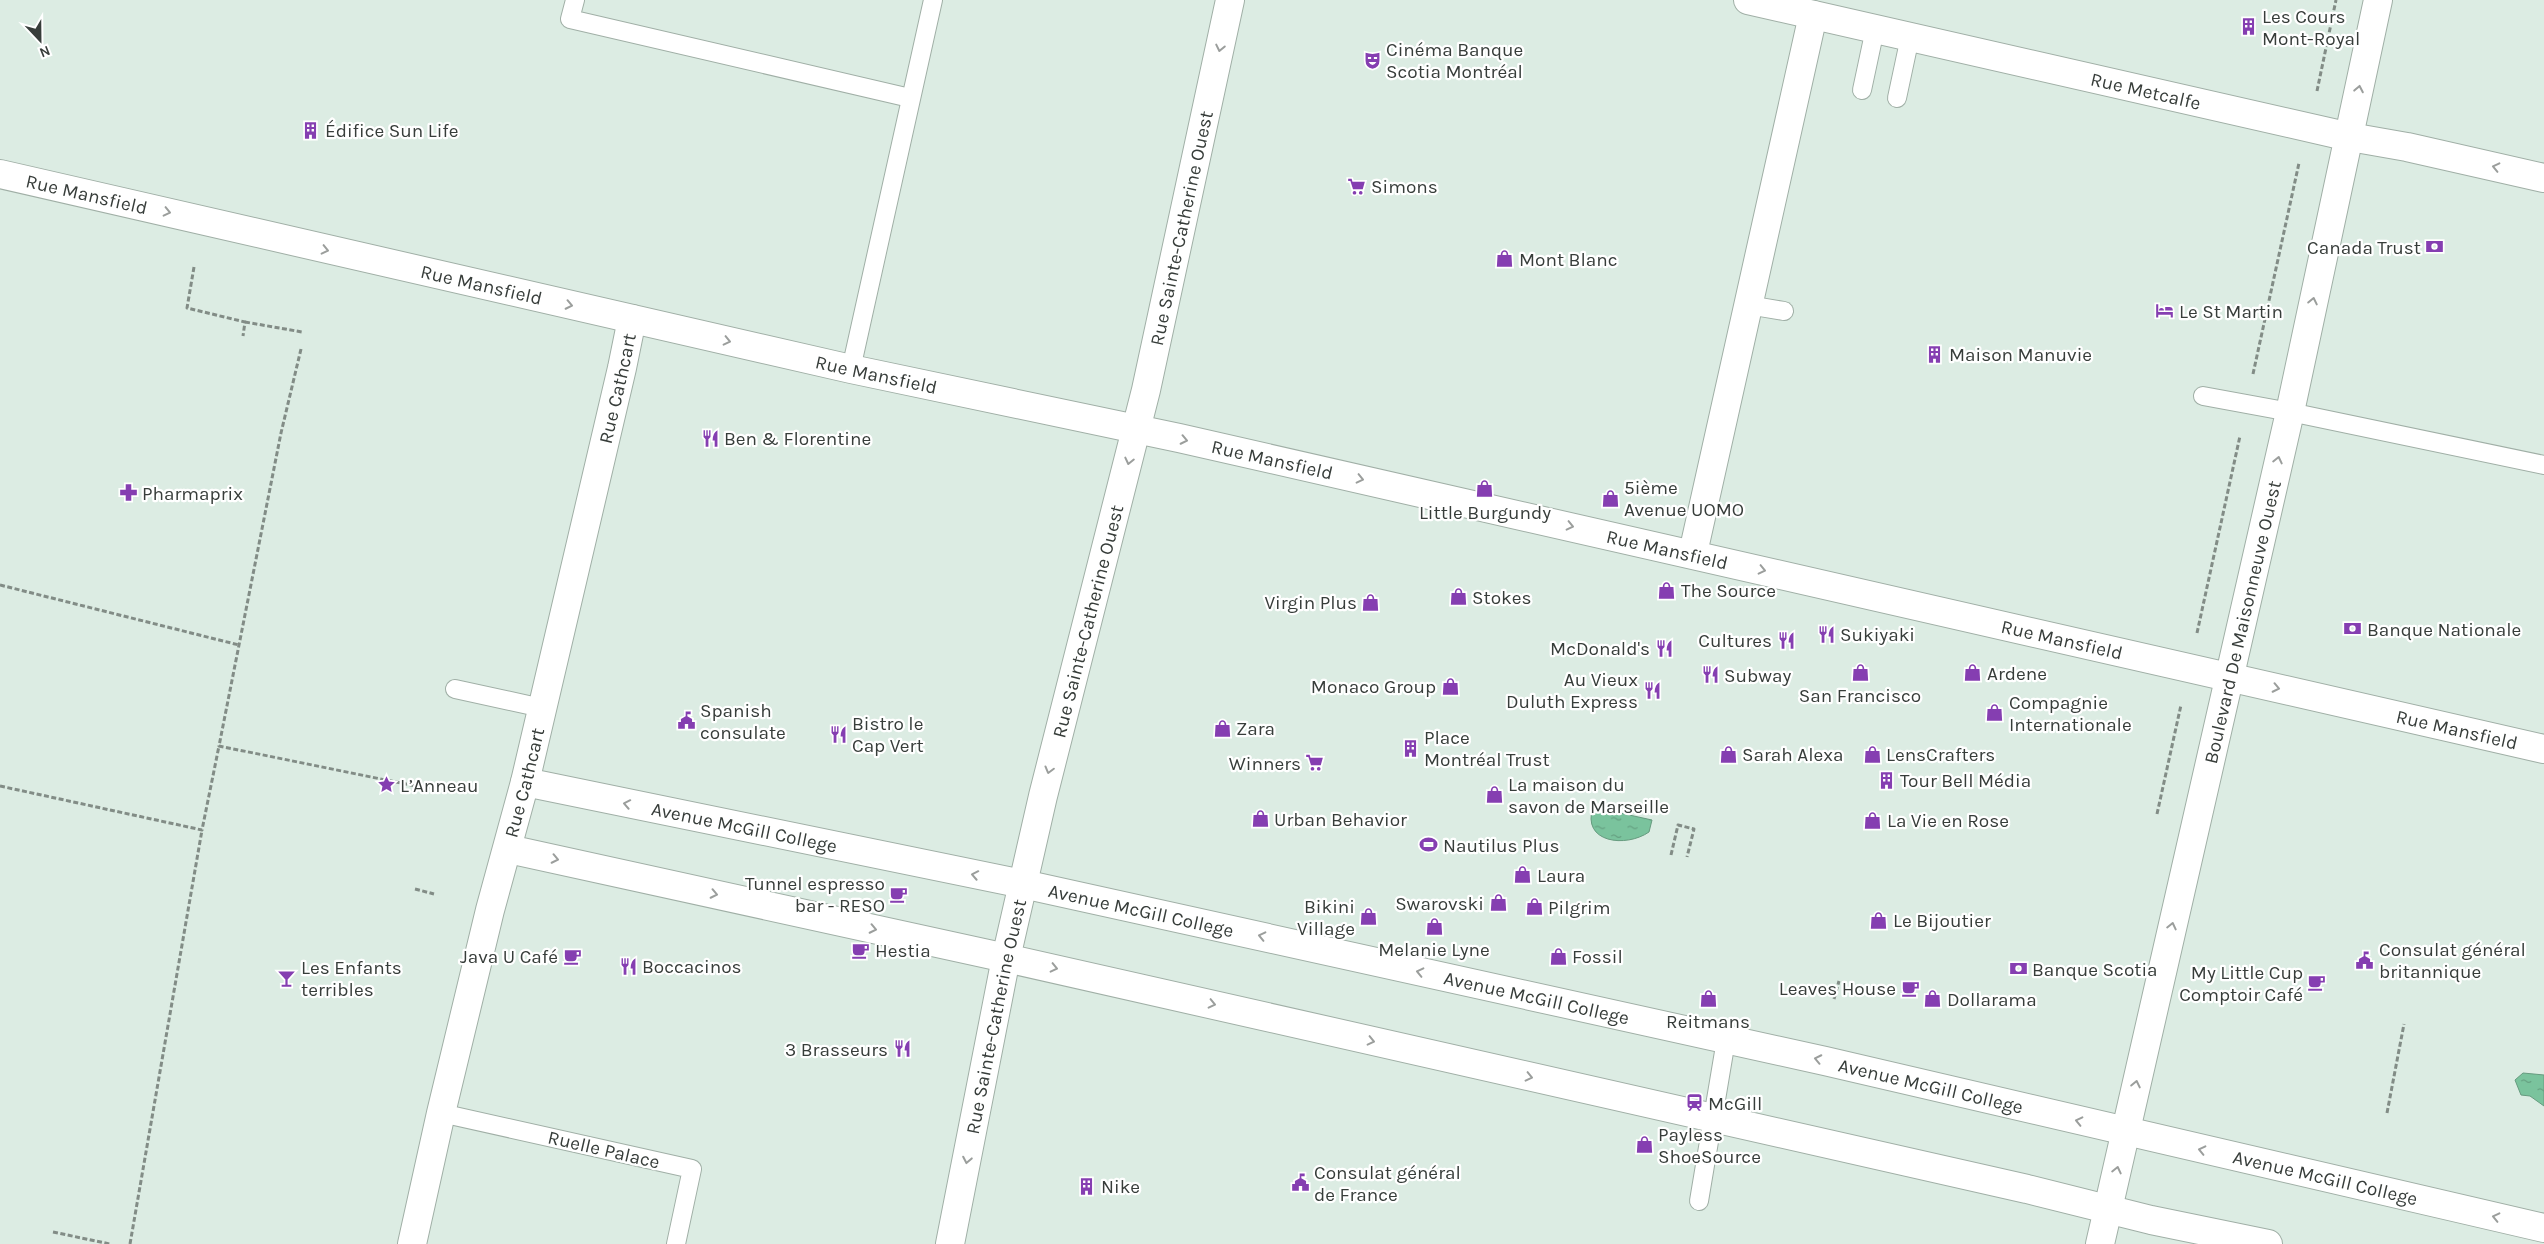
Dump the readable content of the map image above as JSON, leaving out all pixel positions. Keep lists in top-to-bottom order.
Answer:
{
  "streets": {
    "street": [
      "Rue Metcalfe",
      "Rue Mansfield",
      "Rue Sainte-Catherine Ouest",
      "Rue Cathcart",
      "Boulevard De Maisonneuve Ouest",
      "Avenue McGill College"
    ],
    "lane": ["Ruelle Palace"]
  },
  "crossings": [
    ["Rue Metcalfe", "Boulevard De Maisonneuve Ouest"],
    ["Rue Mansfield", "Rue Sainte-Catherine Ouest"],
    ["Rue Mansfield", "Rue Cathcart"],
    ["Rue Mansfield", "Boulevard De Maisonneuve Ouest"],
    ["Rue Sainte-Catherine Ouest", "Avenue McGill College"],
    ["Rue Cathcart", "Avenue McGill College"],
    ["Rue Cathcart", "Ruelle Palace"],
    ["Boulevard De Maisonneuve Ouest", "Avenue McGill College"]
  ],
  "one_way": ["Rue Mansfield", "Rue Sainte-Catherine Ouest", "Boulevard De Maisonneuve Ouest"],
  "places": {
    "building": [
      "Les Cours Mont-Royal",
      "Édifice Sun Life",
      "Maison Manuvie",
      "Place Montréal Trust",
      "Tour Bell Média",
      "Nike"
    ],
    "theatre": ["Cinéma Banque Scotia Montréal"],
    "supermarket": ["Simons", "Winners"],
    "bank": ["Canada Trust", "Banque Nationale", "Banque Scotia"],
    "shop": [
      "Mont Blanc",
      "Little Burgundy",
      "5ième Avenue UOMO",
      "The Source",
      "Stokes",
      "Virgin Plus",
      "San Francisco",
      "Ardene",
      "Monaco Group",
      "Compagnie Internationale",
      "Zara",
      "Sarah Alexa",
      "LensCrafters",
      "La maison du savon de Marseille",
      "Urban Behavior",
      "La Vie en Rose",
      "Laura",
      "Swarovski",
      "Pilgrim",
      "Bikini Village",
      "Le Bijoutier",
      "Melanie Lyne",
      "Fossil",
      "Reitmans",
      "Dollarama",
      "Payless ShoeSource"
    ],
    "hotel": ["Le St Martin"],
    "restaurant": [
      "Ben & Florentine",
      "Sukiyaki",
      "Cultures",
      "McDonald's",
      "Subway",
      "Au Vieux Duluth Express",
      "Bistro le Cap Vert",
      "Boccacinos",
      "3 Brasseurs"
    ],
    "pharmacy": ["Pharmaprix"],
    "public building": ["Spanish consulate", "Consulat général britannique", "Consulat général de France"],
    "place": ["L’Anneau"],
    "sports": ["Nautilus Plus"],
    "cafe": [
      "Tunnel espresso bar - RESO",
      "Hestia",
      "Java U Café",
      "My Little Cup Comptoir Café",
      "Leaves House"
    ],
    "bar": ["Les Enfants terribles"],
    "station": ["McGill"]
  },
  "north": "bottom"
}
